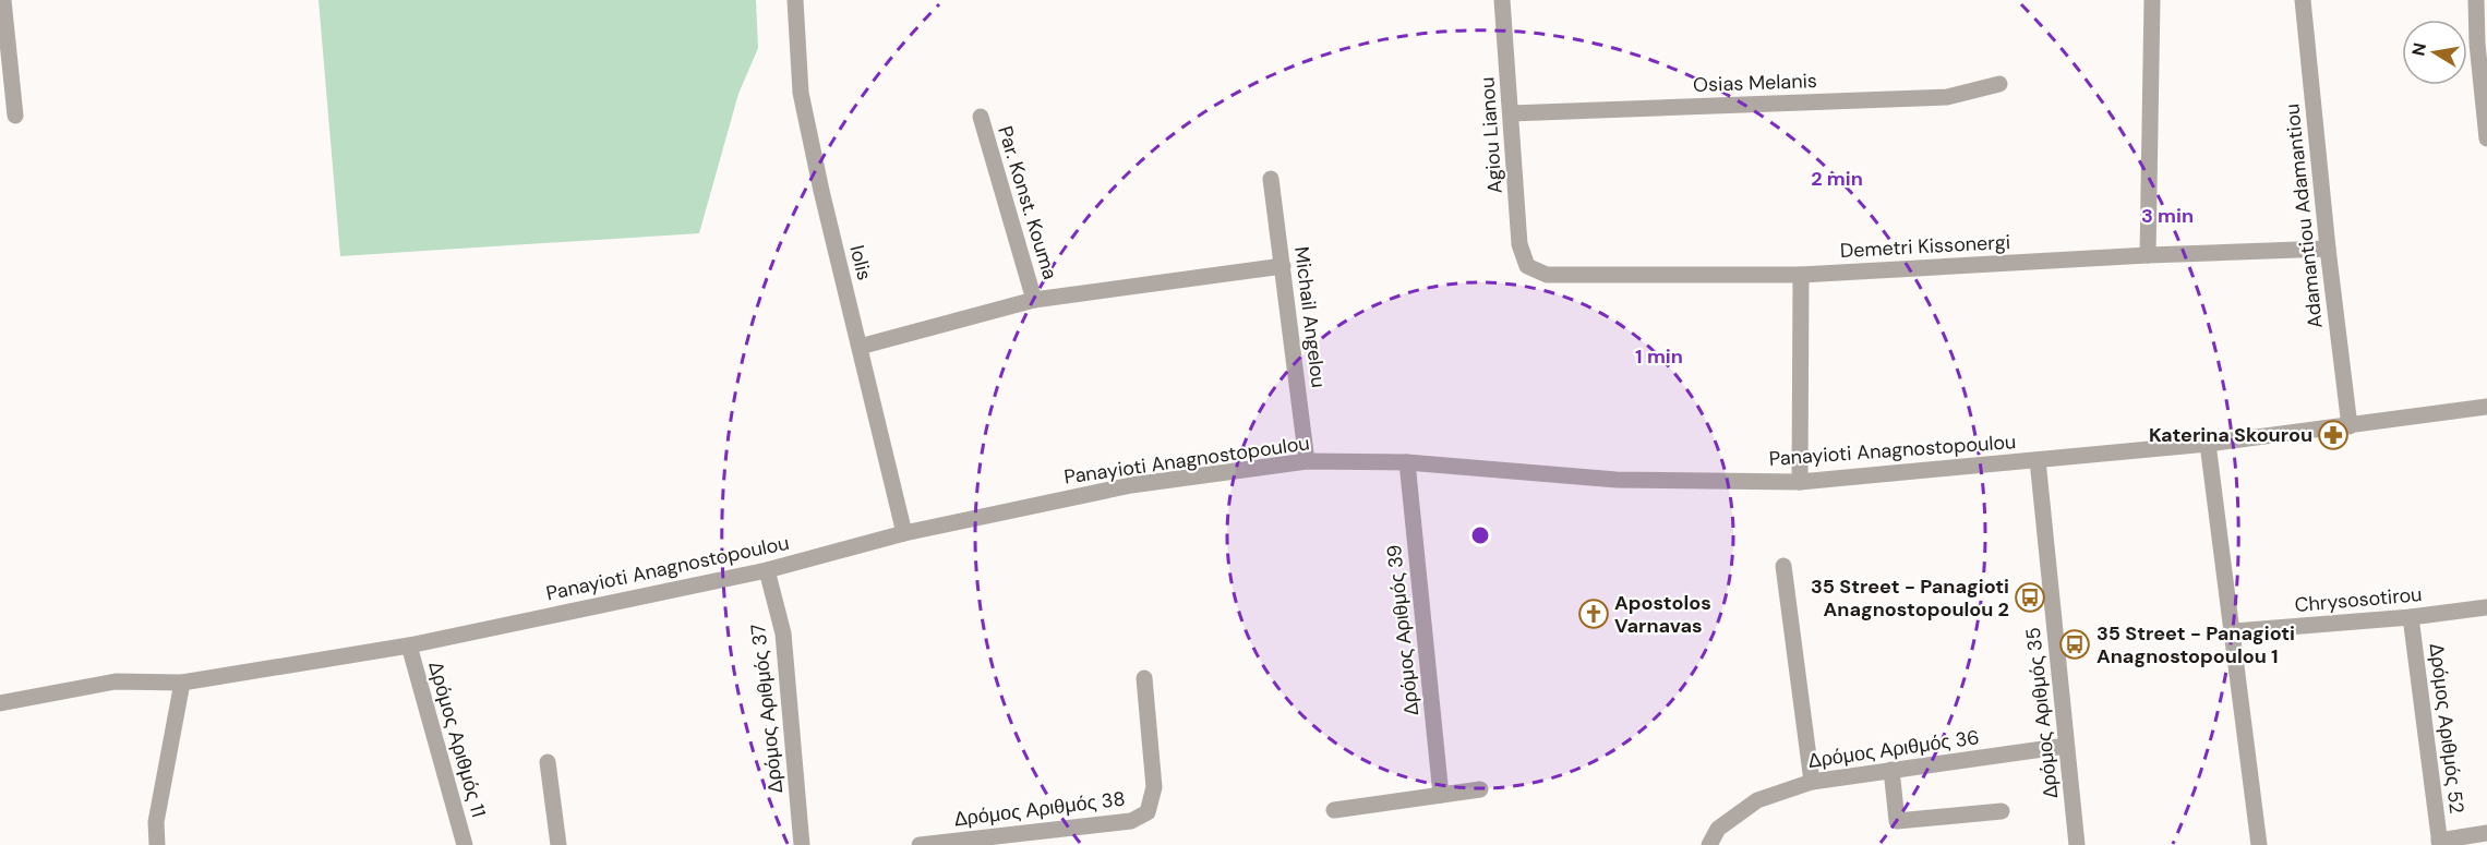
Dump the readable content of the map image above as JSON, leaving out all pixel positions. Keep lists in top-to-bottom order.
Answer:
{
  "streets": {
    "street": [
      "Osias Melanis",
      "Agiou Lianou",
      "Par. Konst. Kouma",
      "Adamantiou Adamantiou",
      "Demetri Kissonergi",
      "Iolis",
      "Michail Angelou",
      "Panayioti Anagnostopoulou",
      "Chrysosotirou",
      "Δρόμος Αριθμός 39",
      "Δρόμος Αριθμός 37",
      "Δρόμος Αριθμός 35",
      "Δρόμος Αριθμός 52",
      "Δρόμος Αριθμός 11",
      "Δρόμος Αριθμός 36",
      "Δρόμος Αριθμός 38"
    ]
  },
  "crossings": [
    ["Osias Melanis", "Agiou Lianou"],
    ["Agiou Lianou", "Demetri Kissonergi"],
    ["Adamantiou Adamantiou", "Demetri Kissonergi"],
    ["Adamantiou Adamantiou", "Panayioti Anagnostopoulou"],
    ["Iolis", "Panayioti Anagnostopoulou"],
    ["Michail Angelou", "Panayioti Anagnostopoulou"],
    ["Panayioti Anagnostopoulou", "Δρόμος Αριθμός 39"],
    ["Panayioti Anagnostopoulou", "Δρόμος Αριθμός 37"],
    ["Panayioti Anagnostopoulou", "Δρόμος Αριθμός 35"],
    ["Panayioti Anagnostopoulou", "Δρόμος Αριθμός 11"],
    ["Chrysosotirou", "Δρόμος Αριθμός 52"],
    ["Δρόμος Αριθμός 35", "Δρόμος Αριθμός 36"]
  ],
  "places": {
    "pharmacy": ["Katerina Skourou"],
    "bus stop": ["35 Street - Panagioti Anagnostopoulou 2", "35 Street - Panagioti Anagnostopoulou 1"],
    "church": ["Apostolos Varnavas"]
  },
  "north": "left",
  "rings": ["2 min", "3 min", "1 min"]
}
